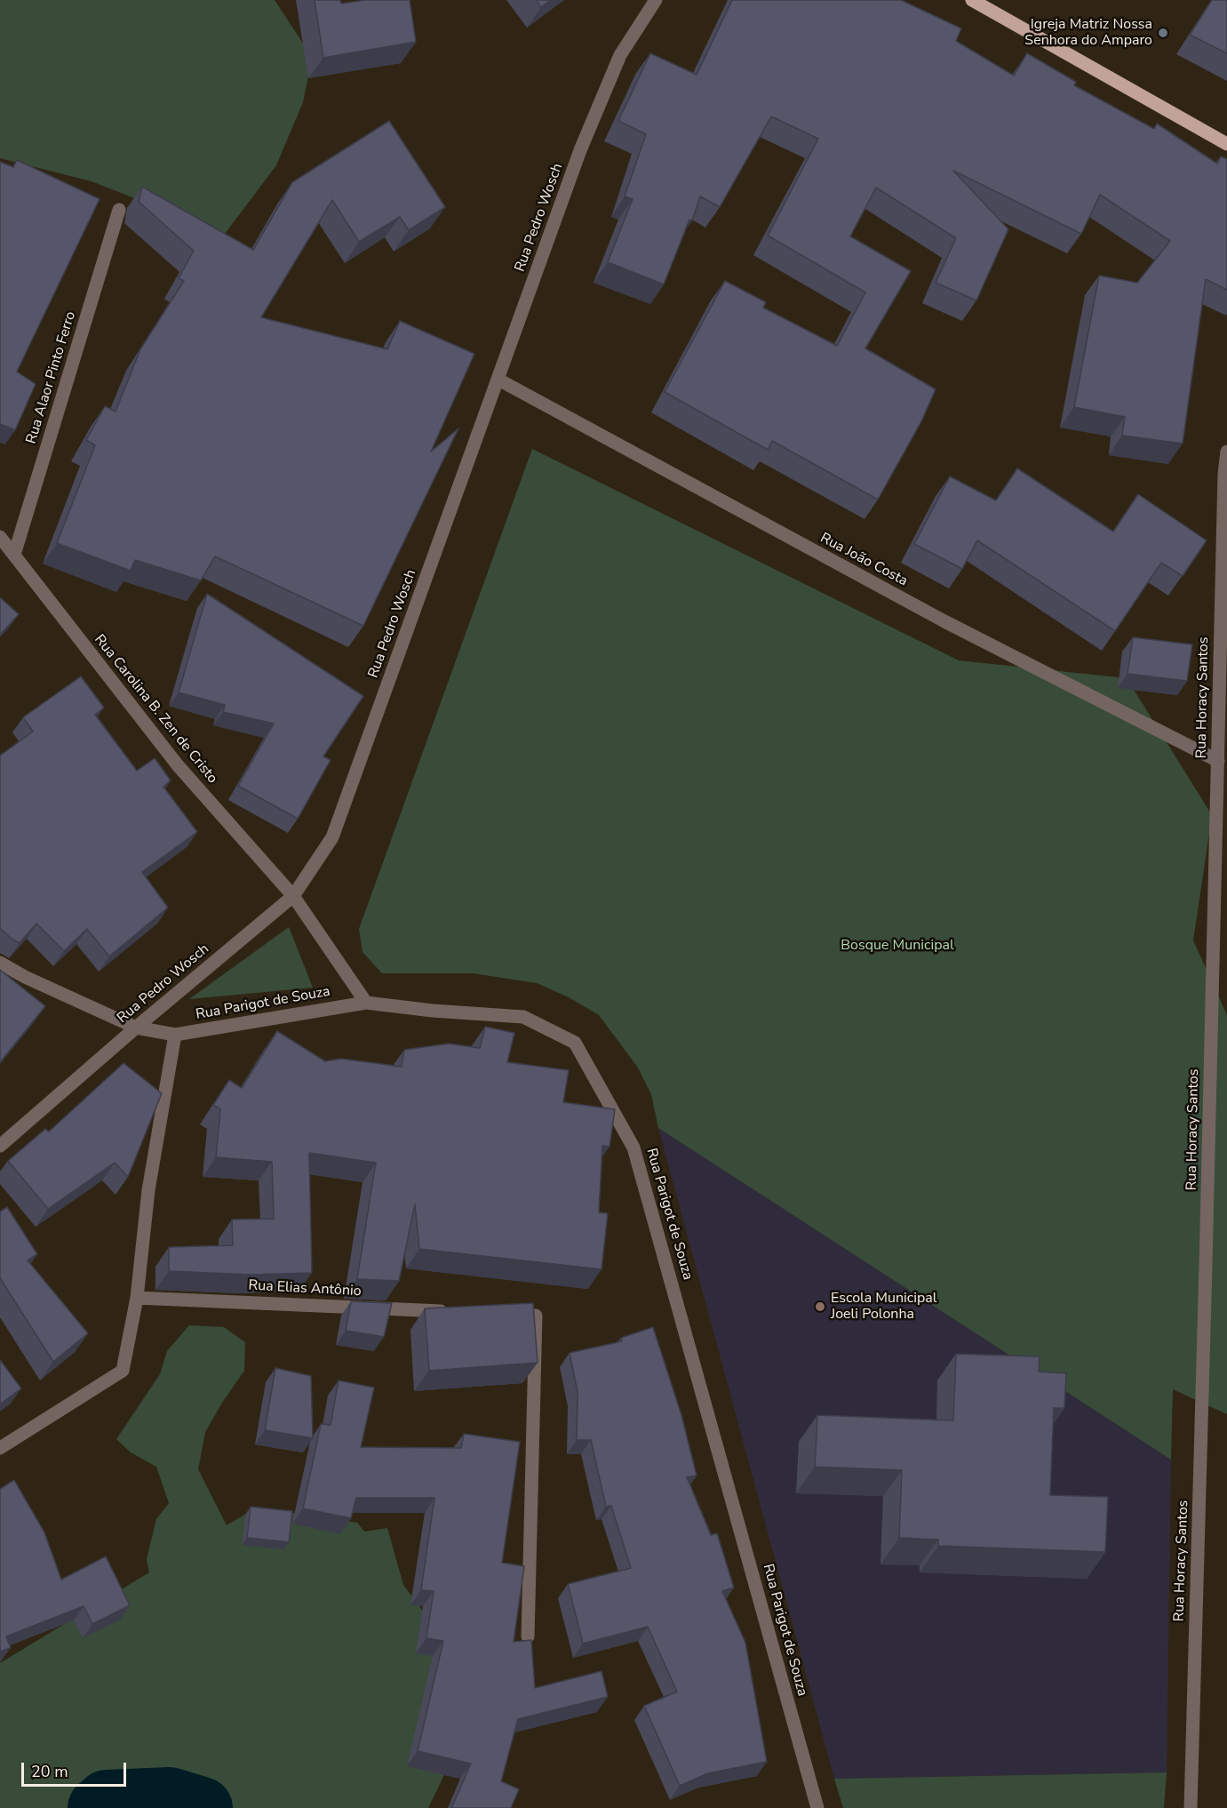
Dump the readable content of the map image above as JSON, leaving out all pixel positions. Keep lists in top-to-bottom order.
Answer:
{
  "streets": {
    "street": [
      "Rua Pedro Wosch",
      "Rua Alaor Pinto Ferro",
      "Rua João Costa",
      "Rua Horacy Santos",
      "Rua Carolina B. Zen de Cristo",
      "Rua Parigot de Souza",
      "Rua Elias Antônio"
    ]
  },
  "crossings": [
    ["Rua Pedro Wosch", "Rua João Costa"],
    ["Rua Pedro Wosch", "Rua Carolina B. Zen de Cristo"],
    ["Rua Pedro Wosch", "Rua Parigot de Souza"],
    ["Rua Alaor Pinto Ferro", "Rua Carolina B. Zen de Cristo"],
    ["Rua João Costa", "Rua Horacy Santos"],
    ["Rua Carolina B. Zen de Cristo", "Rua Parigot de Souza"]
  ],
  "parks": ["Bosque Municipal"],
  "places": ["Igreja Matriz Nossa Senhora do Amparo", "Escola Municipal Joeli Polonha"],
  "scale_bar": "20 m"
}
